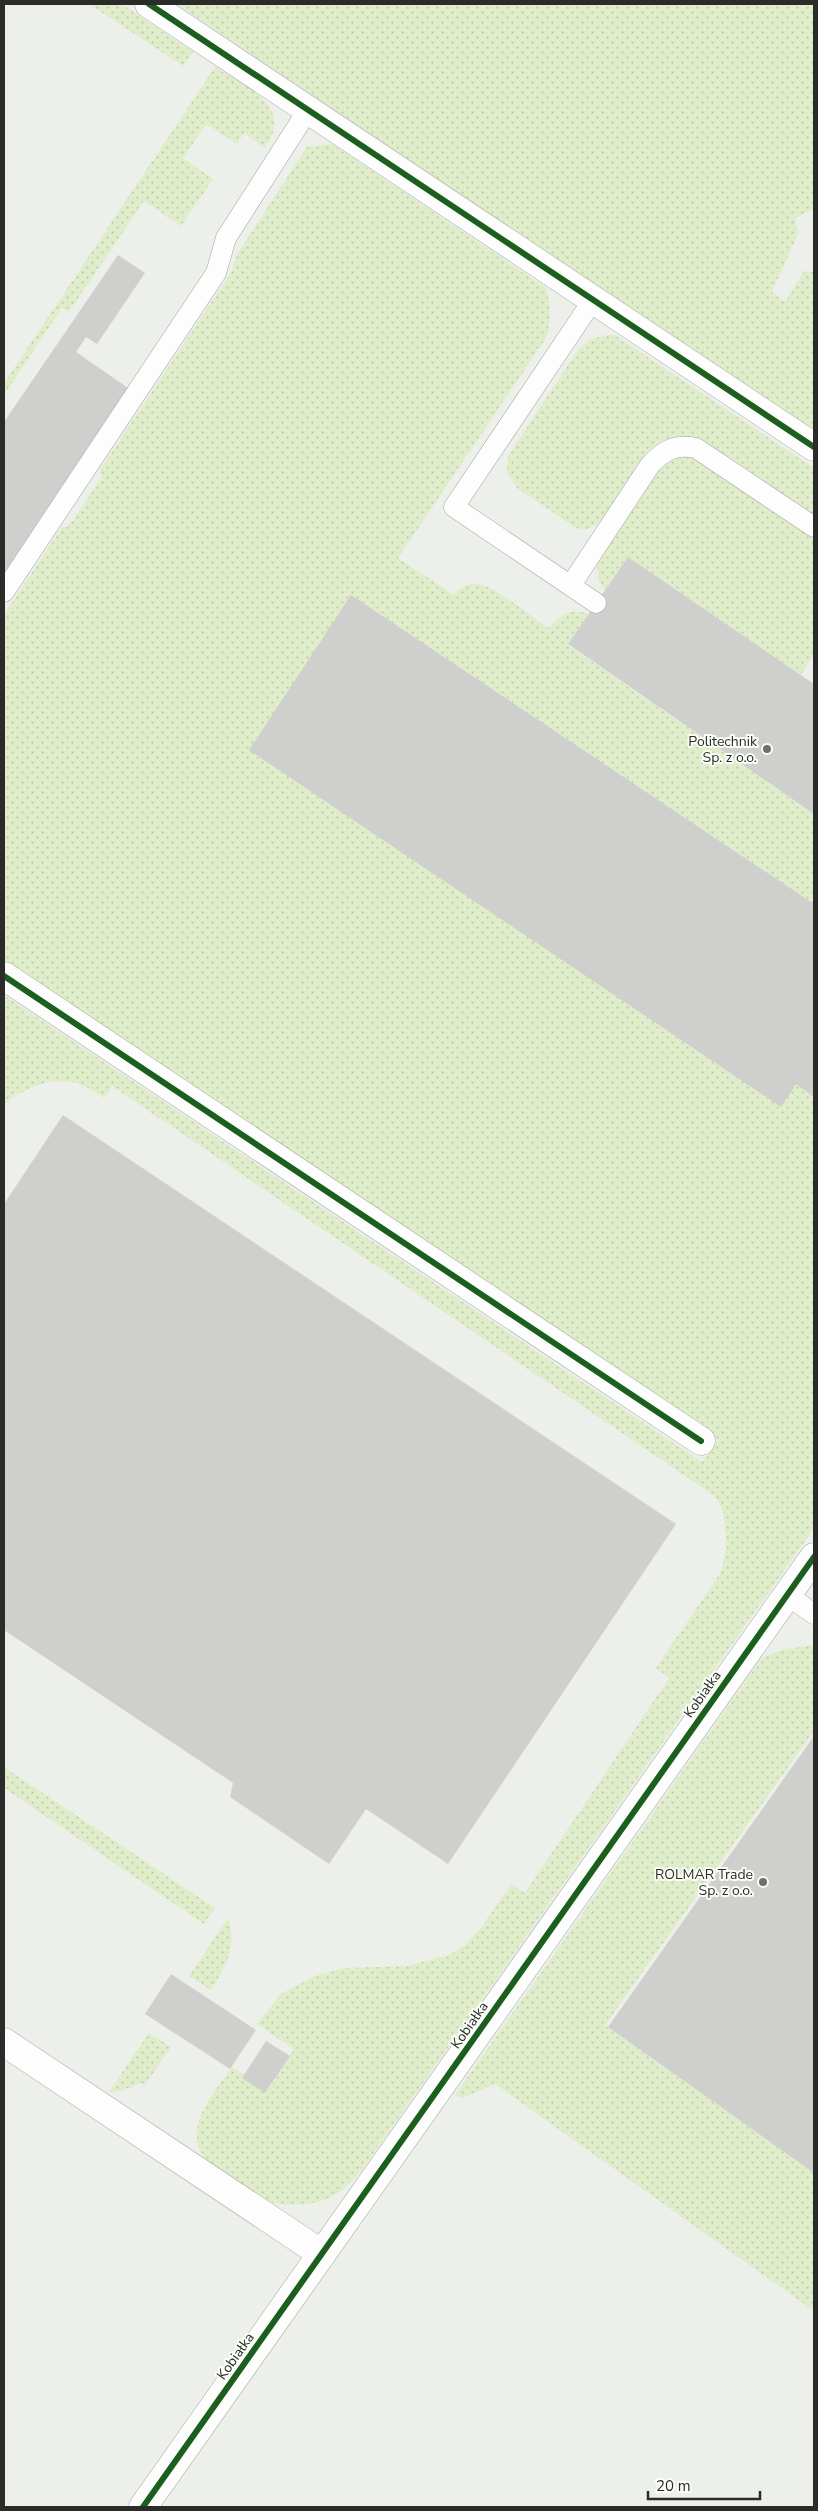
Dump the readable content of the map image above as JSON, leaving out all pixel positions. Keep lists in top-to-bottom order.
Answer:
{
  "streets": {
    "street": ["Kobiałka"]
  },
  "places": ["Politechnik Sp. z o.o.", "ROLMAR Trade Sp. z o.o."],
  "scale_bar": "20 m"
}
